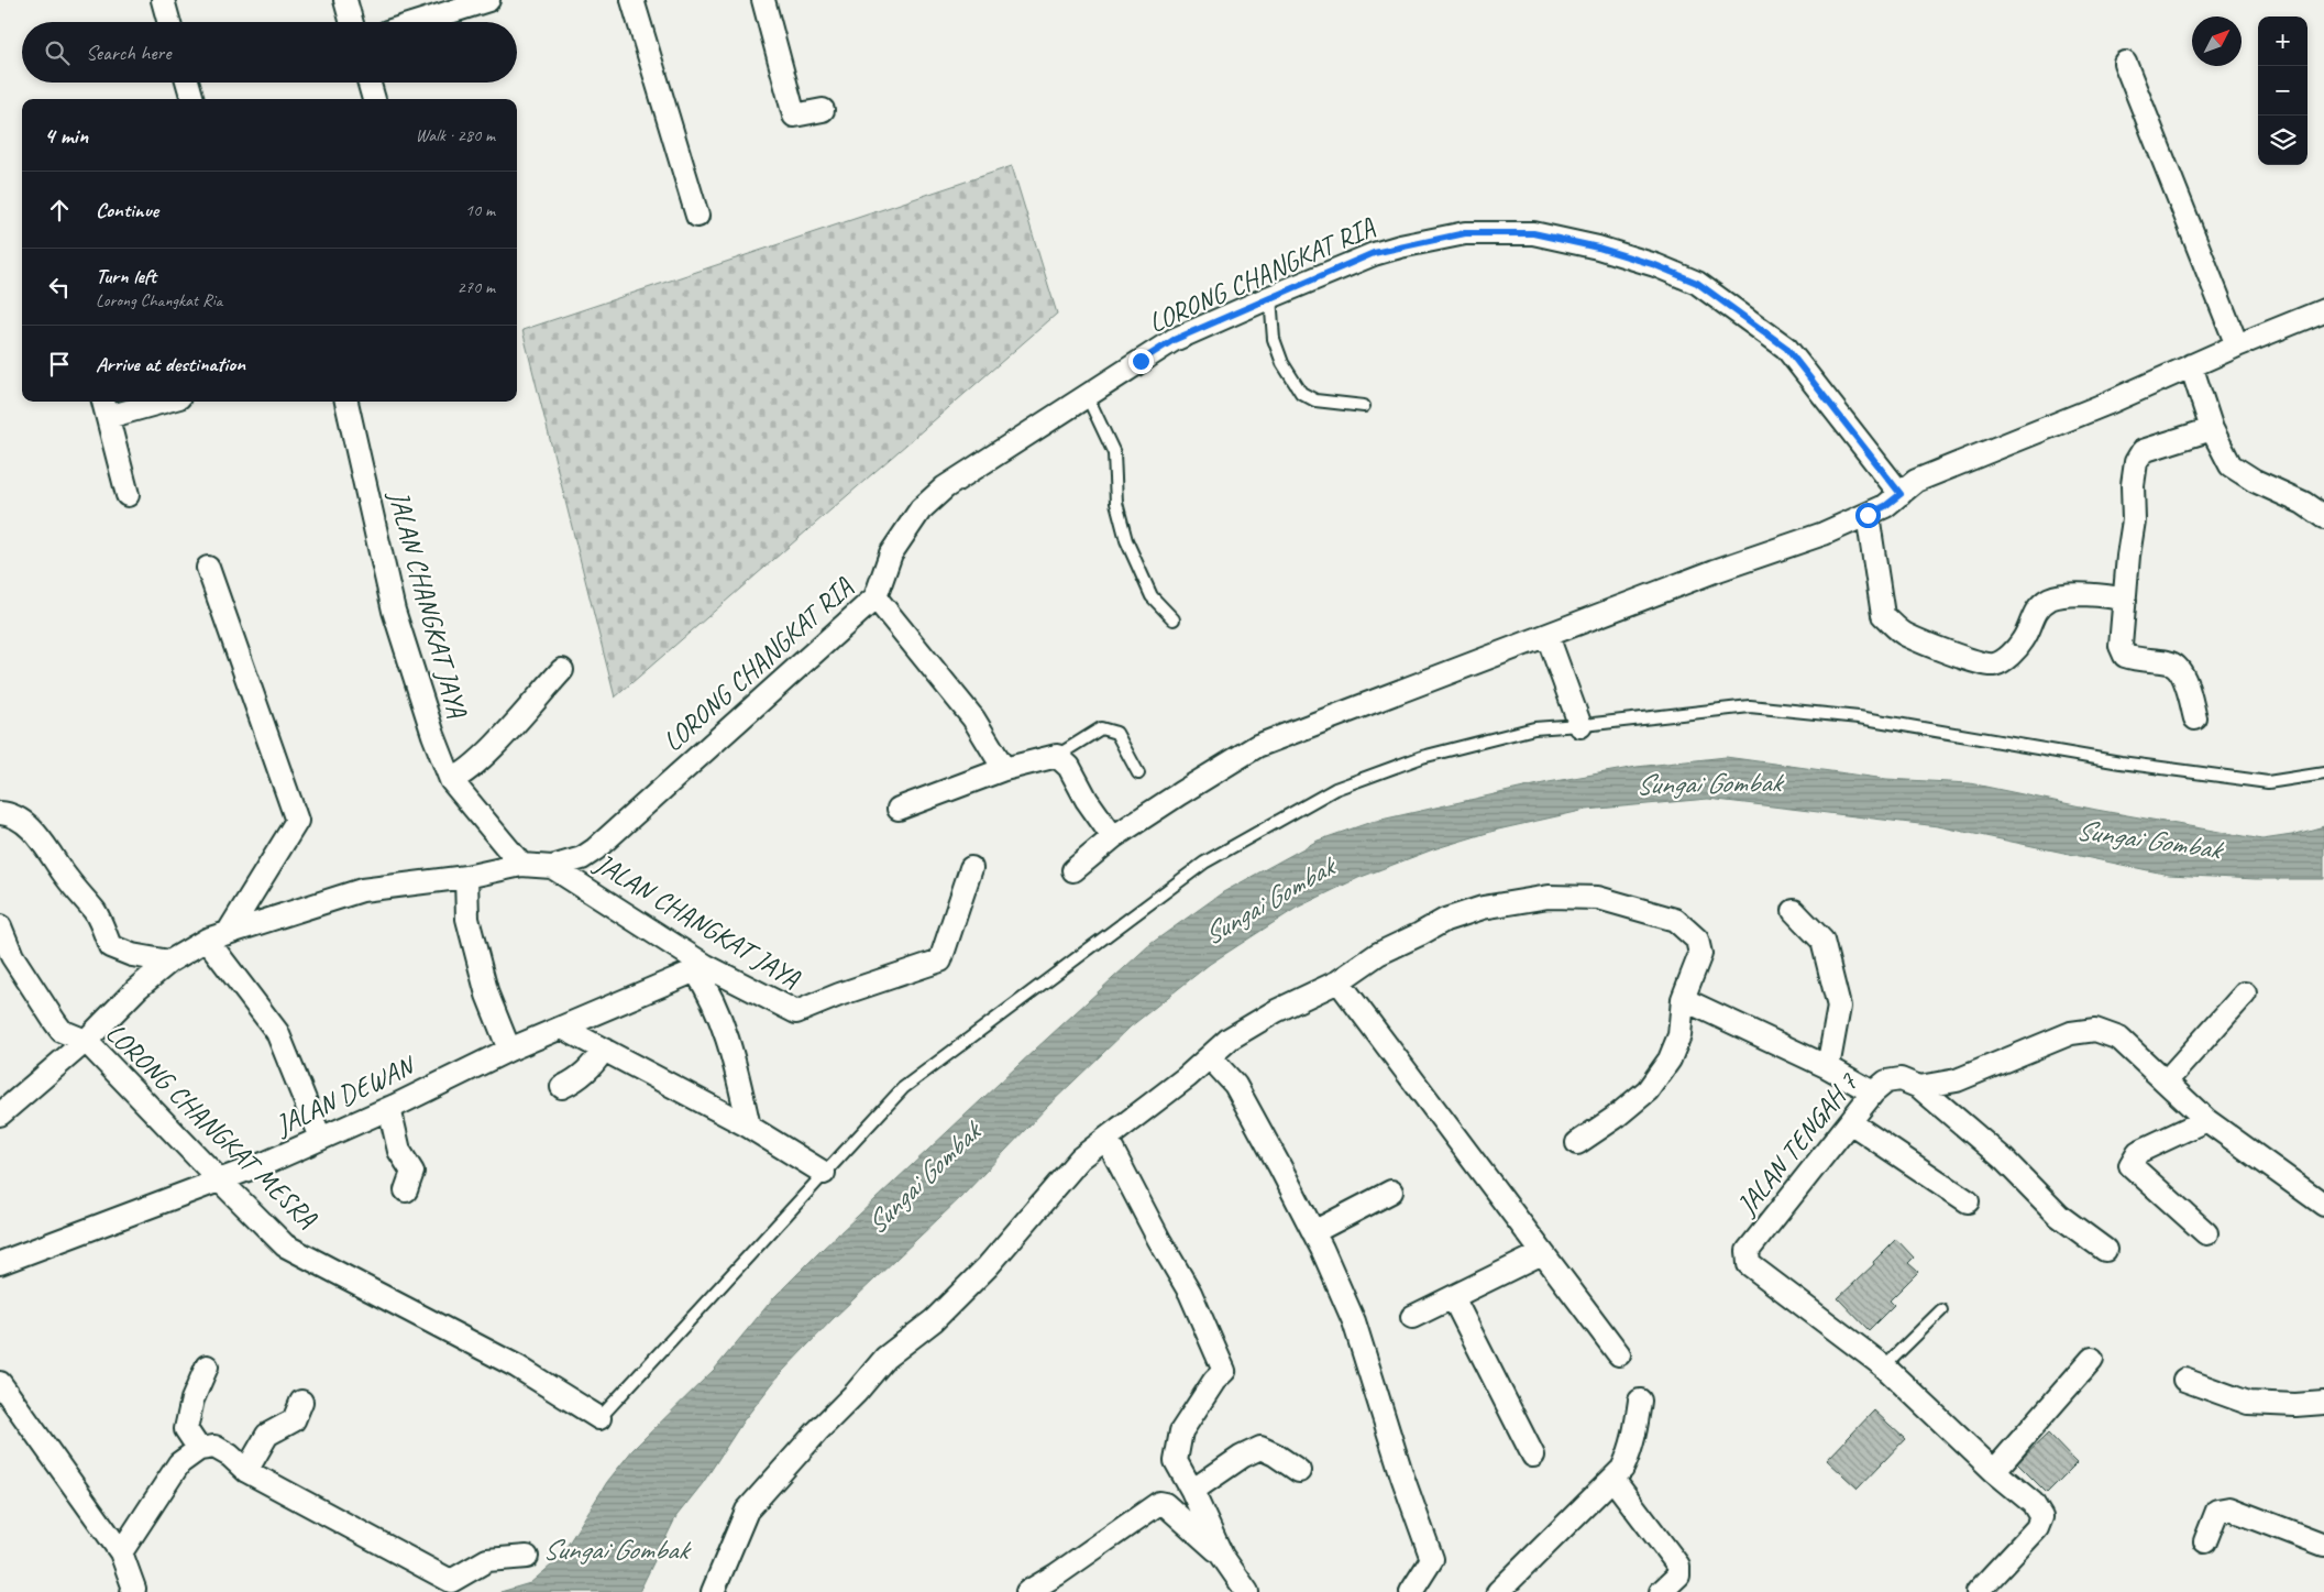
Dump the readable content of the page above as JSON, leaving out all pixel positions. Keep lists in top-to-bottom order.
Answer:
{
  "streets": {
    "street": [
      "LORONG CHANGKAT RIA",
      "JALAN CHANGKAT JAYA",
      "JALAN DEWAN",
      "LORONG CHANGKAT MESRA",
      "JALAN TENGAH 7"
    ]
  },
  "crossings": [
    ["LORONG CHANGKAT RIA", "JALAN CHANGKAT JAYA"],
    ["LORONG CHANGKAT RIA", "LORONG CHANGKAT MESRA"],
    ["JALAN CHANGKAT JAYA", "JALAN DEWAN"],
    ["JALAN DEWAN", "LORONG CHANGKAT MESRA"]
  ],
  "water": ["Sungai Gombak"],
  "north": "top right",
  "page": {
    "map_buttons": ["+", "−"],
    "search": "Search here",
    "heading": ["4 min", "Walk · 280 m"],
    "list": [
      ["Continue", "10 m"],
      ["Turn left", "Lorong Changkat Ria", "270 m"],
      "Arrive at destination"
    ]
  }
}
